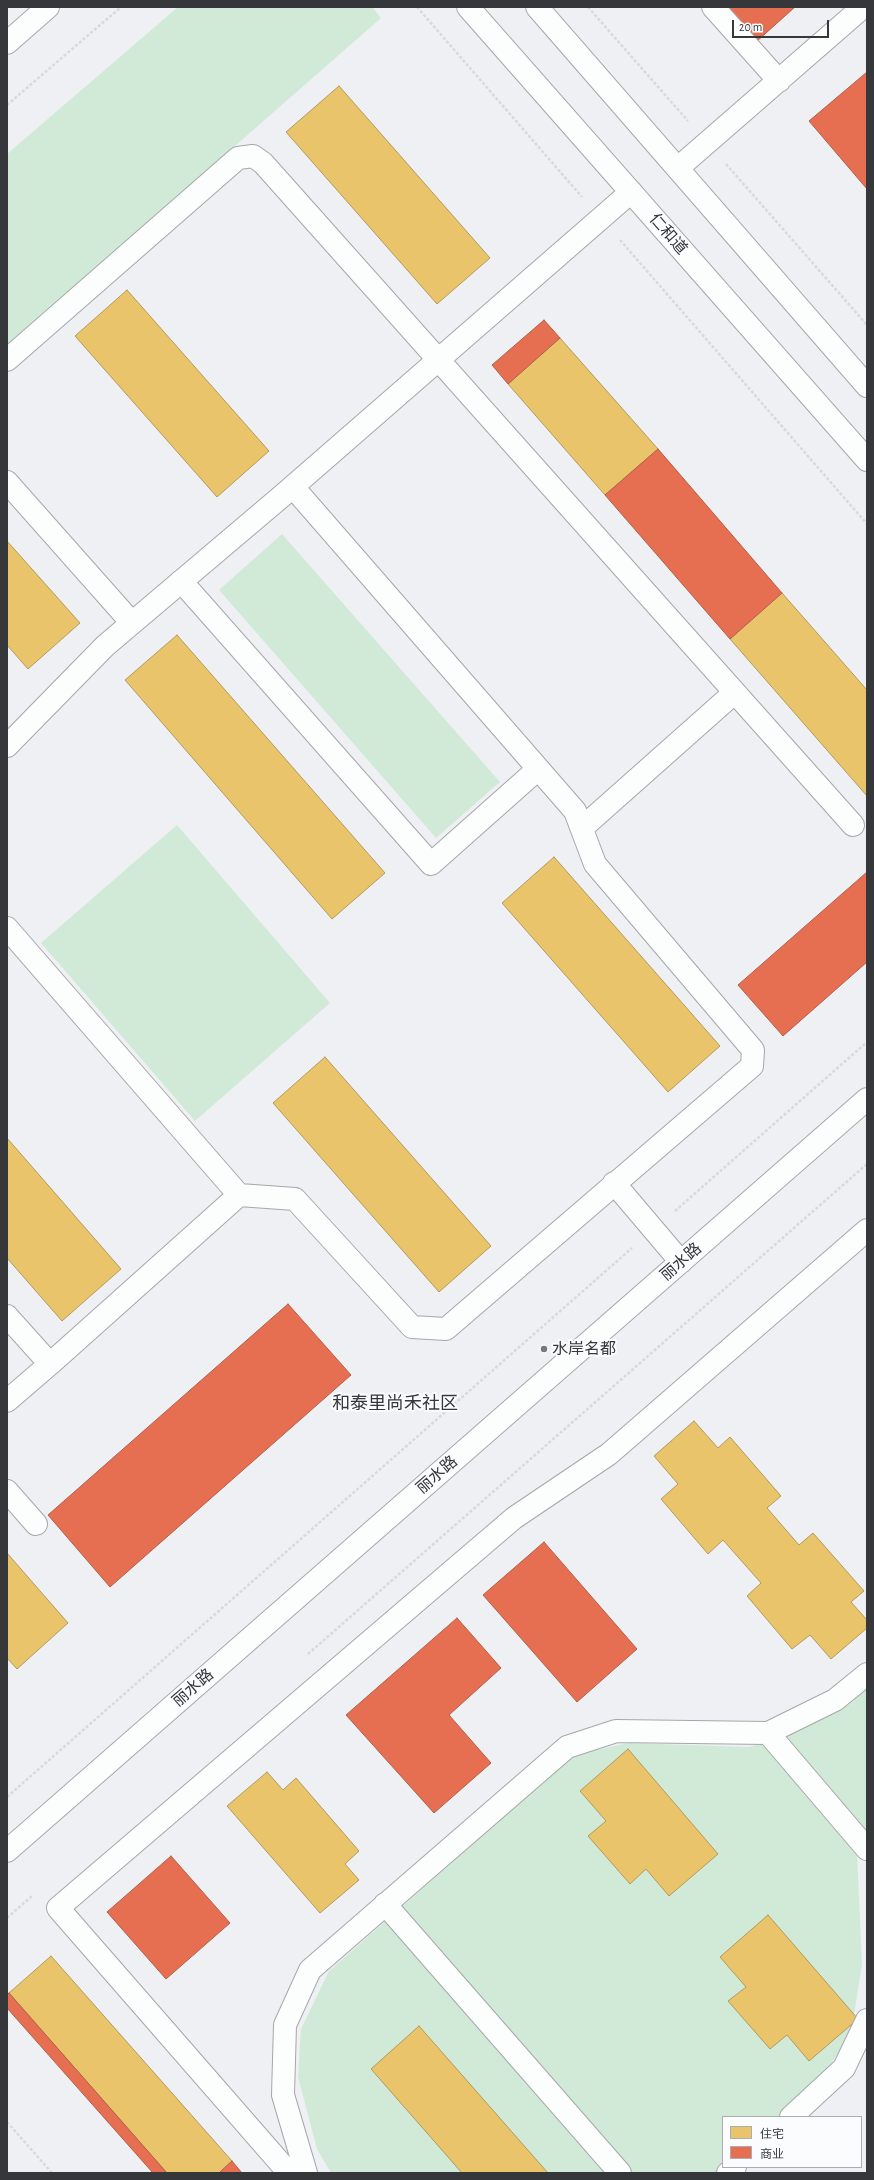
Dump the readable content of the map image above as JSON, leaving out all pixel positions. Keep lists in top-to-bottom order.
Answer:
{
  "streets": {
    "main road": ["仁和道", "丽水路"]
  },
  "districts": ["和泰里尚禾社区"],
  "places": ["水岸名都"],
  "legend": ["住宅", "商业"],
  "scale_bar": "20 m"
}
